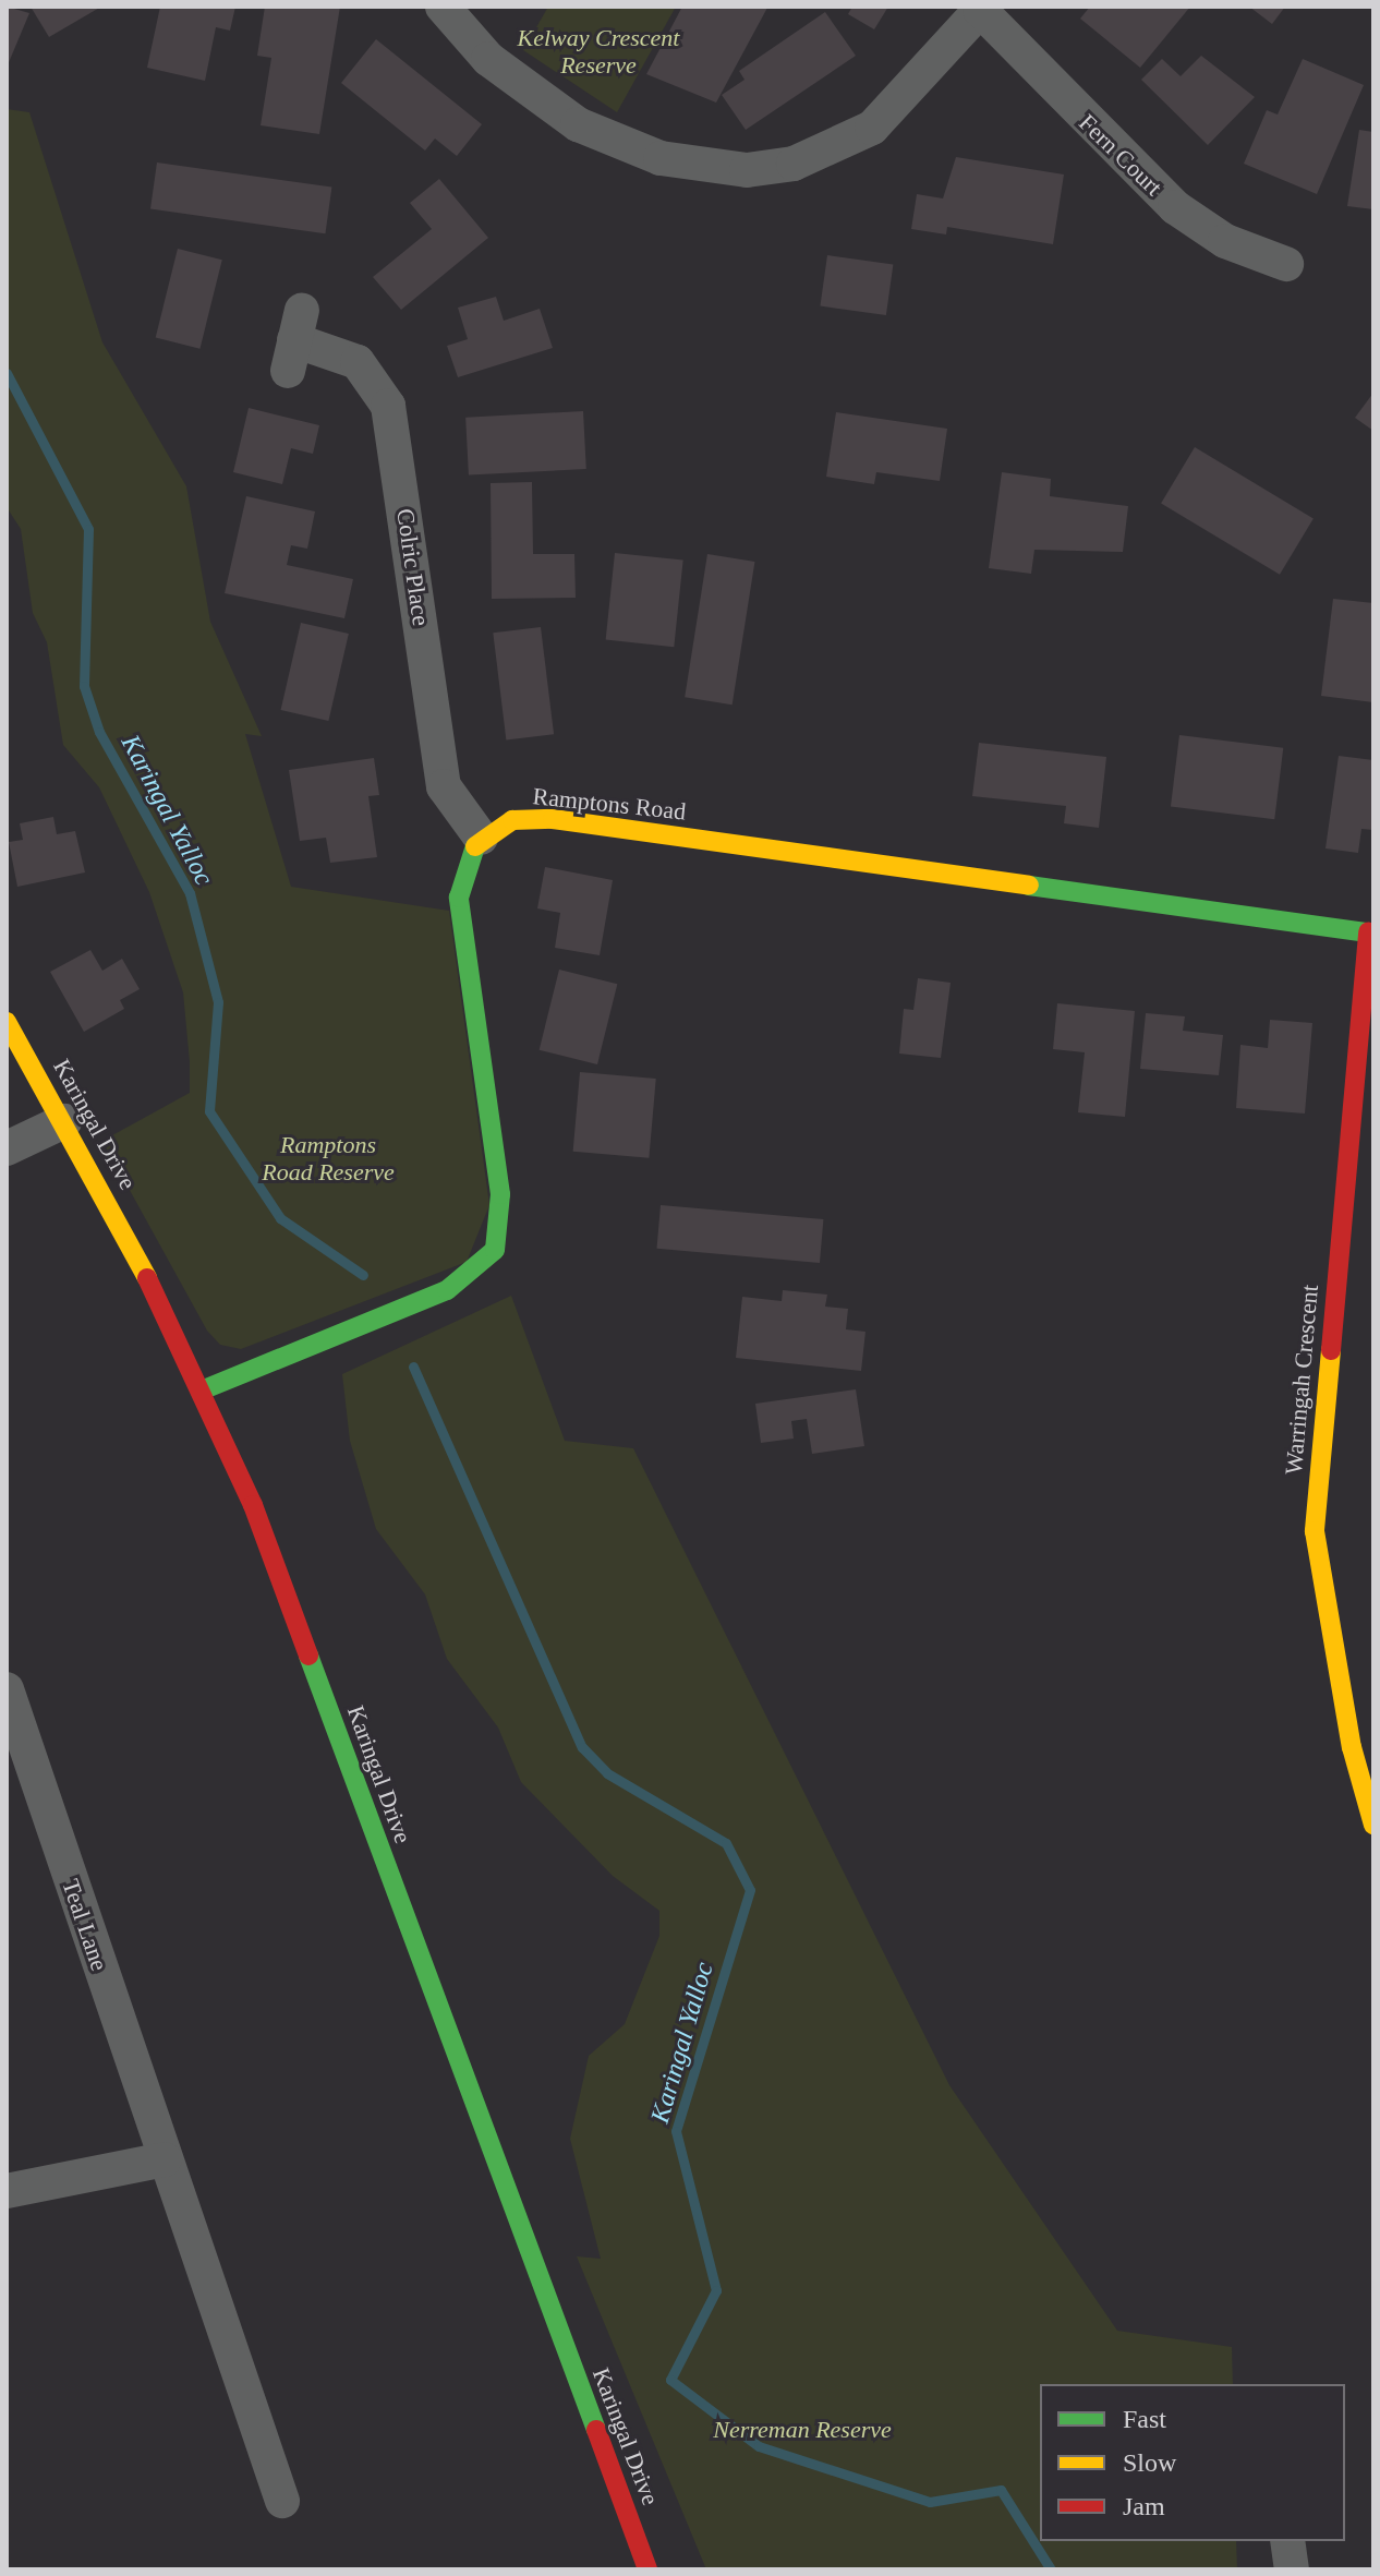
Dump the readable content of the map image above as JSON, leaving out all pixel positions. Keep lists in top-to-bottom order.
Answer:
{
  "streets": {
    "street": [
      "Fern Court",
      "Colric Place",
      "Ramptons Road",
      "Karingal Drive",
      "Warringah Crescent",
      "Teal Lane"
    ]
  },
  "crossings": [
    ["Colric Place", "Ramptons Road"],
    ["Ramptons Road", "Warringah Crescent"]
  ],
  "water": ["Karingal Yalloc"],
  "parks": ["Kelway Crescent Reserve", "Ramptons Road Reserve", "Nerreman Reserve"],
  "legend": ["Fast", "Slow", "Jam"]
}
